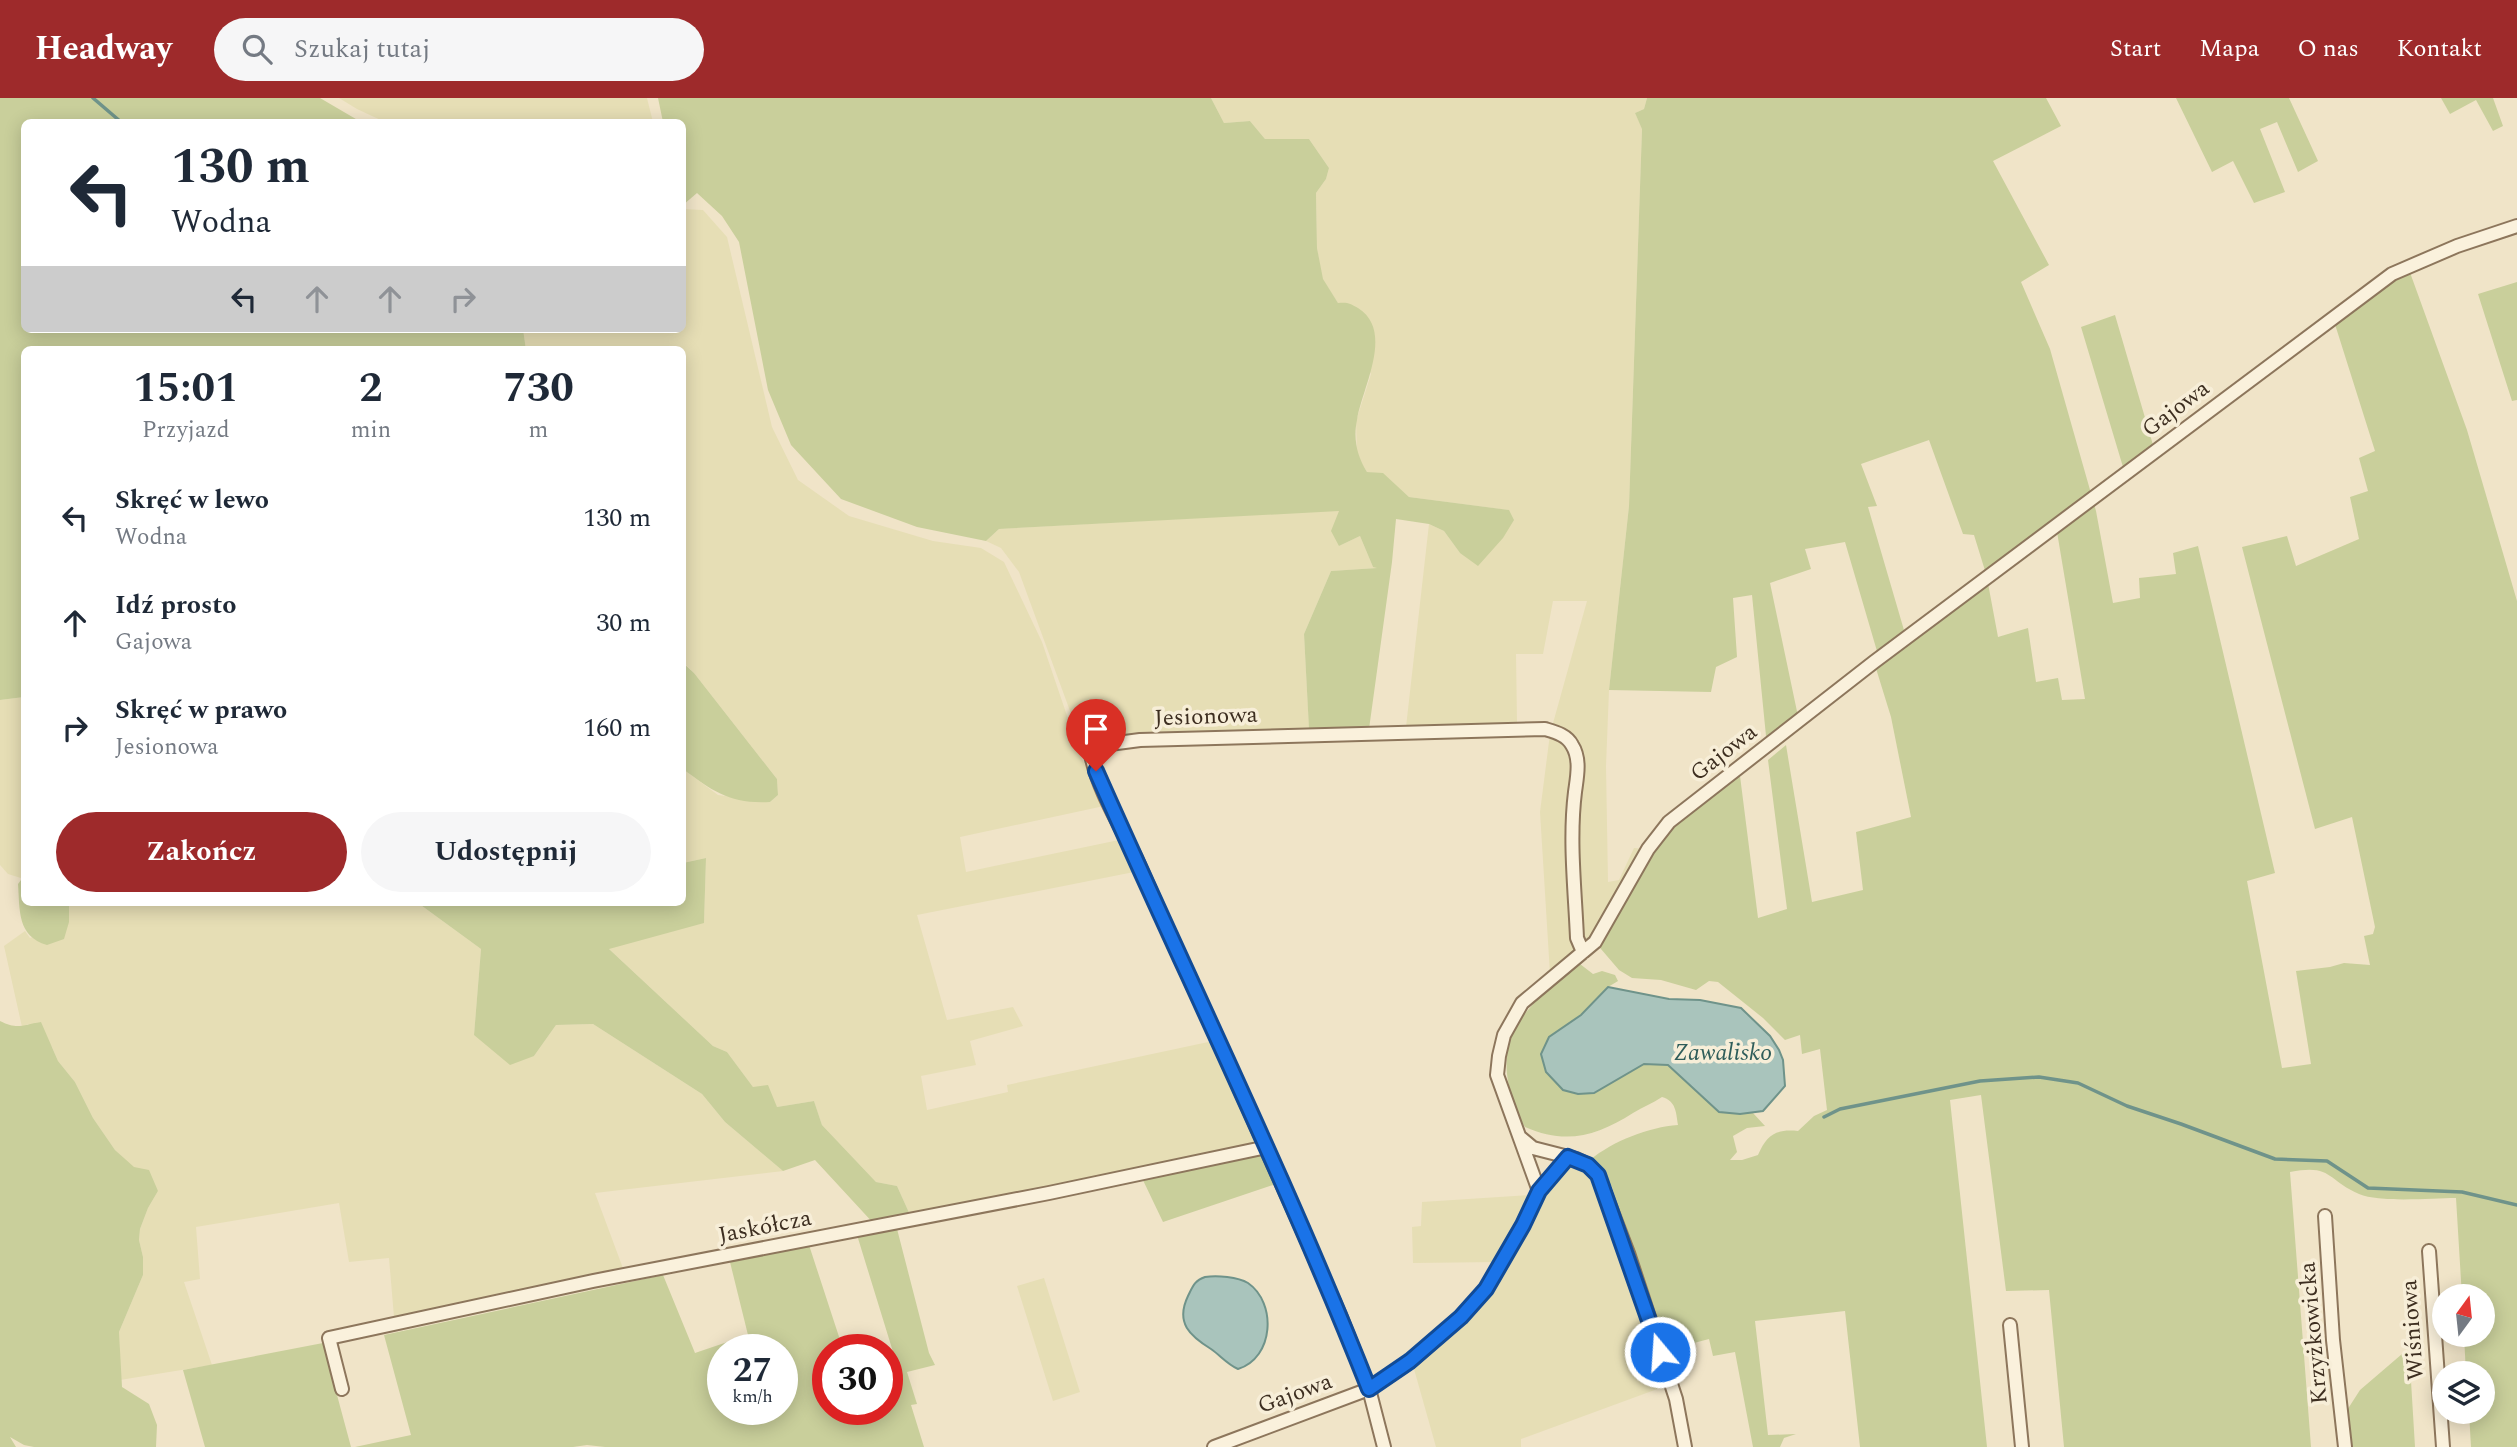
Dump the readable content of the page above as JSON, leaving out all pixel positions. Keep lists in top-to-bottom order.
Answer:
{
  "streets": {
    "street": [
      "Gajowa",
      "Jesionowa",
      "Jaskółcza",
      "Wiśniowa",
      "Krzyżkowicka"
    ]
  },
  "crossings": [
    ["Gajowa", "Jesionowa"],
    ["Jesionowa", "Jaskółcza"]
  ],
  "water": ["Zawalisko"],
  "north": "top",
  "page": {
    "header": "Headway",
    "search": "Szukaj tutaj",
    "nav": [
      "Start",
      "Mapa",
      "O nas",
      "Kontakt"
    ],
    "turn": ["130 m", "Wodna"],
    "eta": [
      "15:01",
      "Przyjazd",
      "2",
      "min",
      "730",
      "m"
    ],
    "list": [
      {
        "name": "Skręć w lewo",
        "note": "Wodna",
        "value": "130 m"
      },
      {
        "name": "Idź prosto",
        "note": "Gajowa",
        "value": "30 m"
      },
      {
        "name": "Skręć w prawo",
        "note": "Jesionowa",
        "value": "160 m"
      }
    ],
    "buttons": ["Zakończ", "Udostępnij"],
    "speed": "27 km/h",
    "limit": "30"
  }
}
